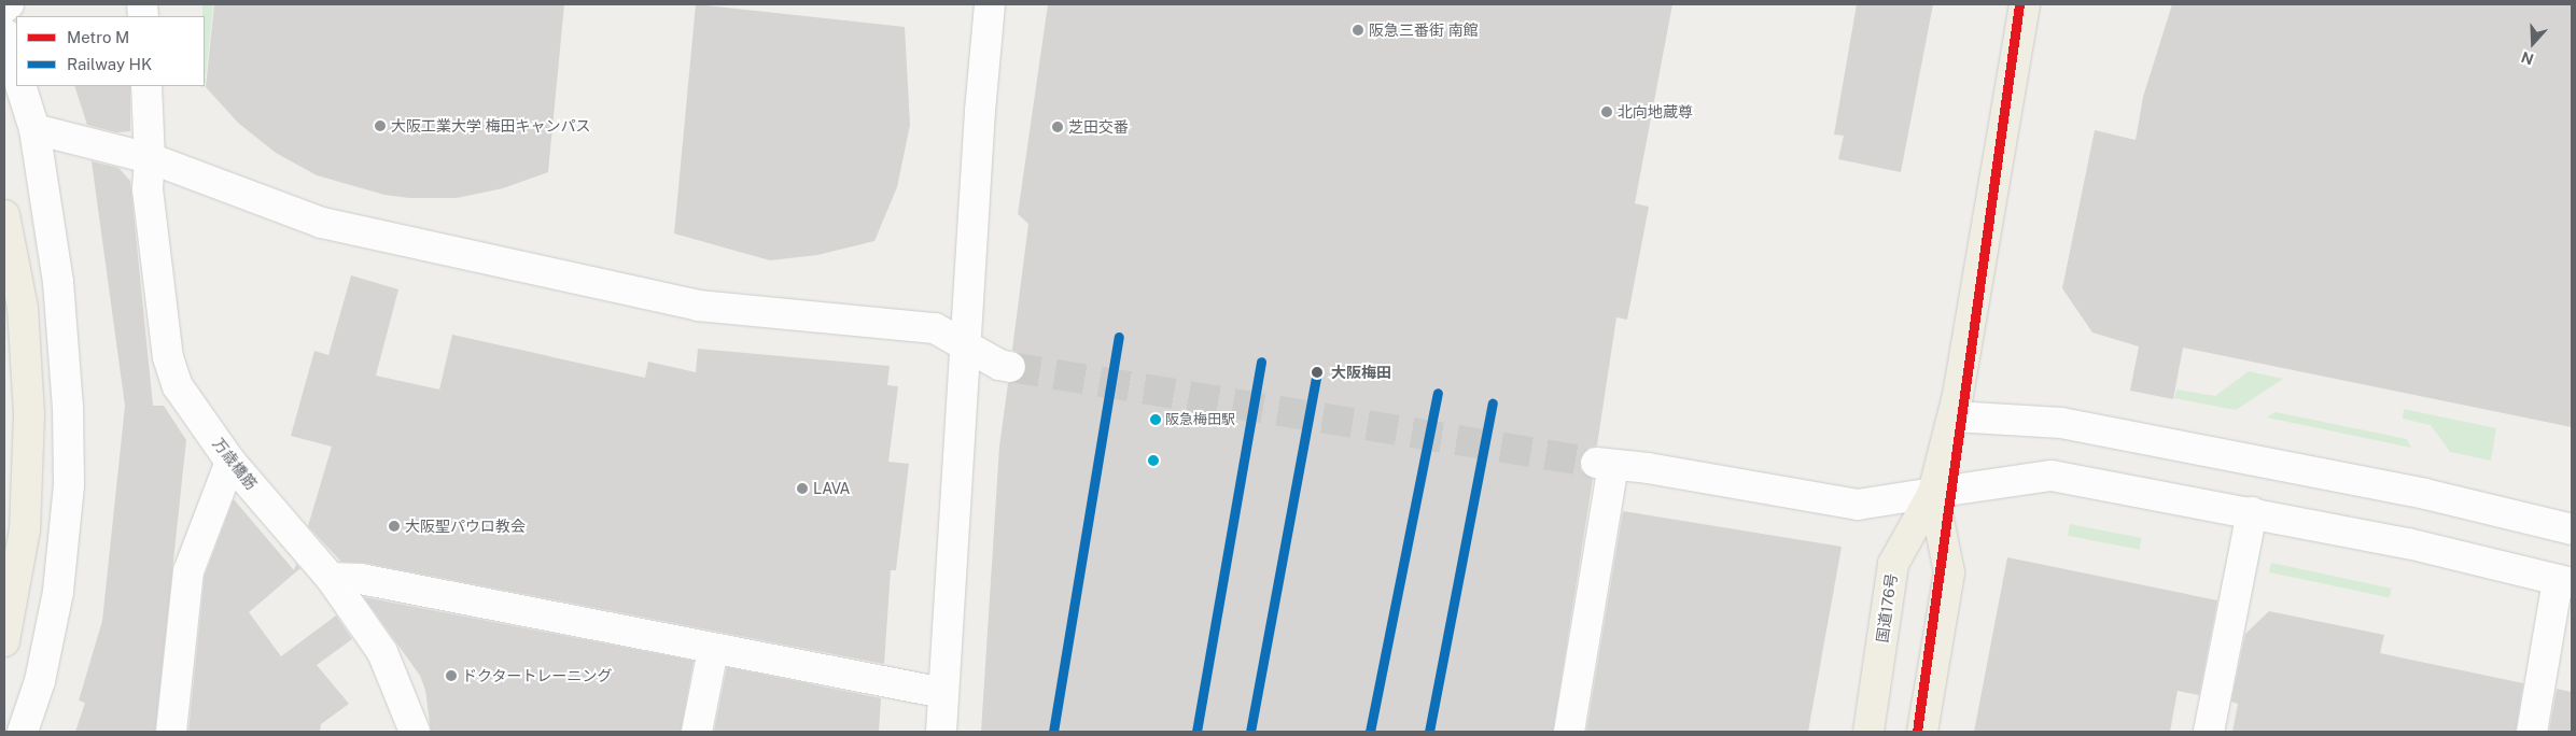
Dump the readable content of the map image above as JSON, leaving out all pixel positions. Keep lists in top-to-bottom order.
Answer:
{
  "streets": {
    "highway": ["国道176号"],
    "street": ["万歳橋筋"]
  },
  "places": [
    "阪急三番街 南館",
    "北向地蔵尊",
    "大阪工業大学 梅田キャンパス",
    "芝田交番",
    "大阪梅田",
    "阪急梅田駅",
    "LAVA",
    "大阪聖パウロ教会",
    "ドクタートレーニング"
  ],
  "lines": ["metro line M", "rail line HK"],
  "legend": ["Metro M", "Railway HK"],
  "north": "bottom"
}
